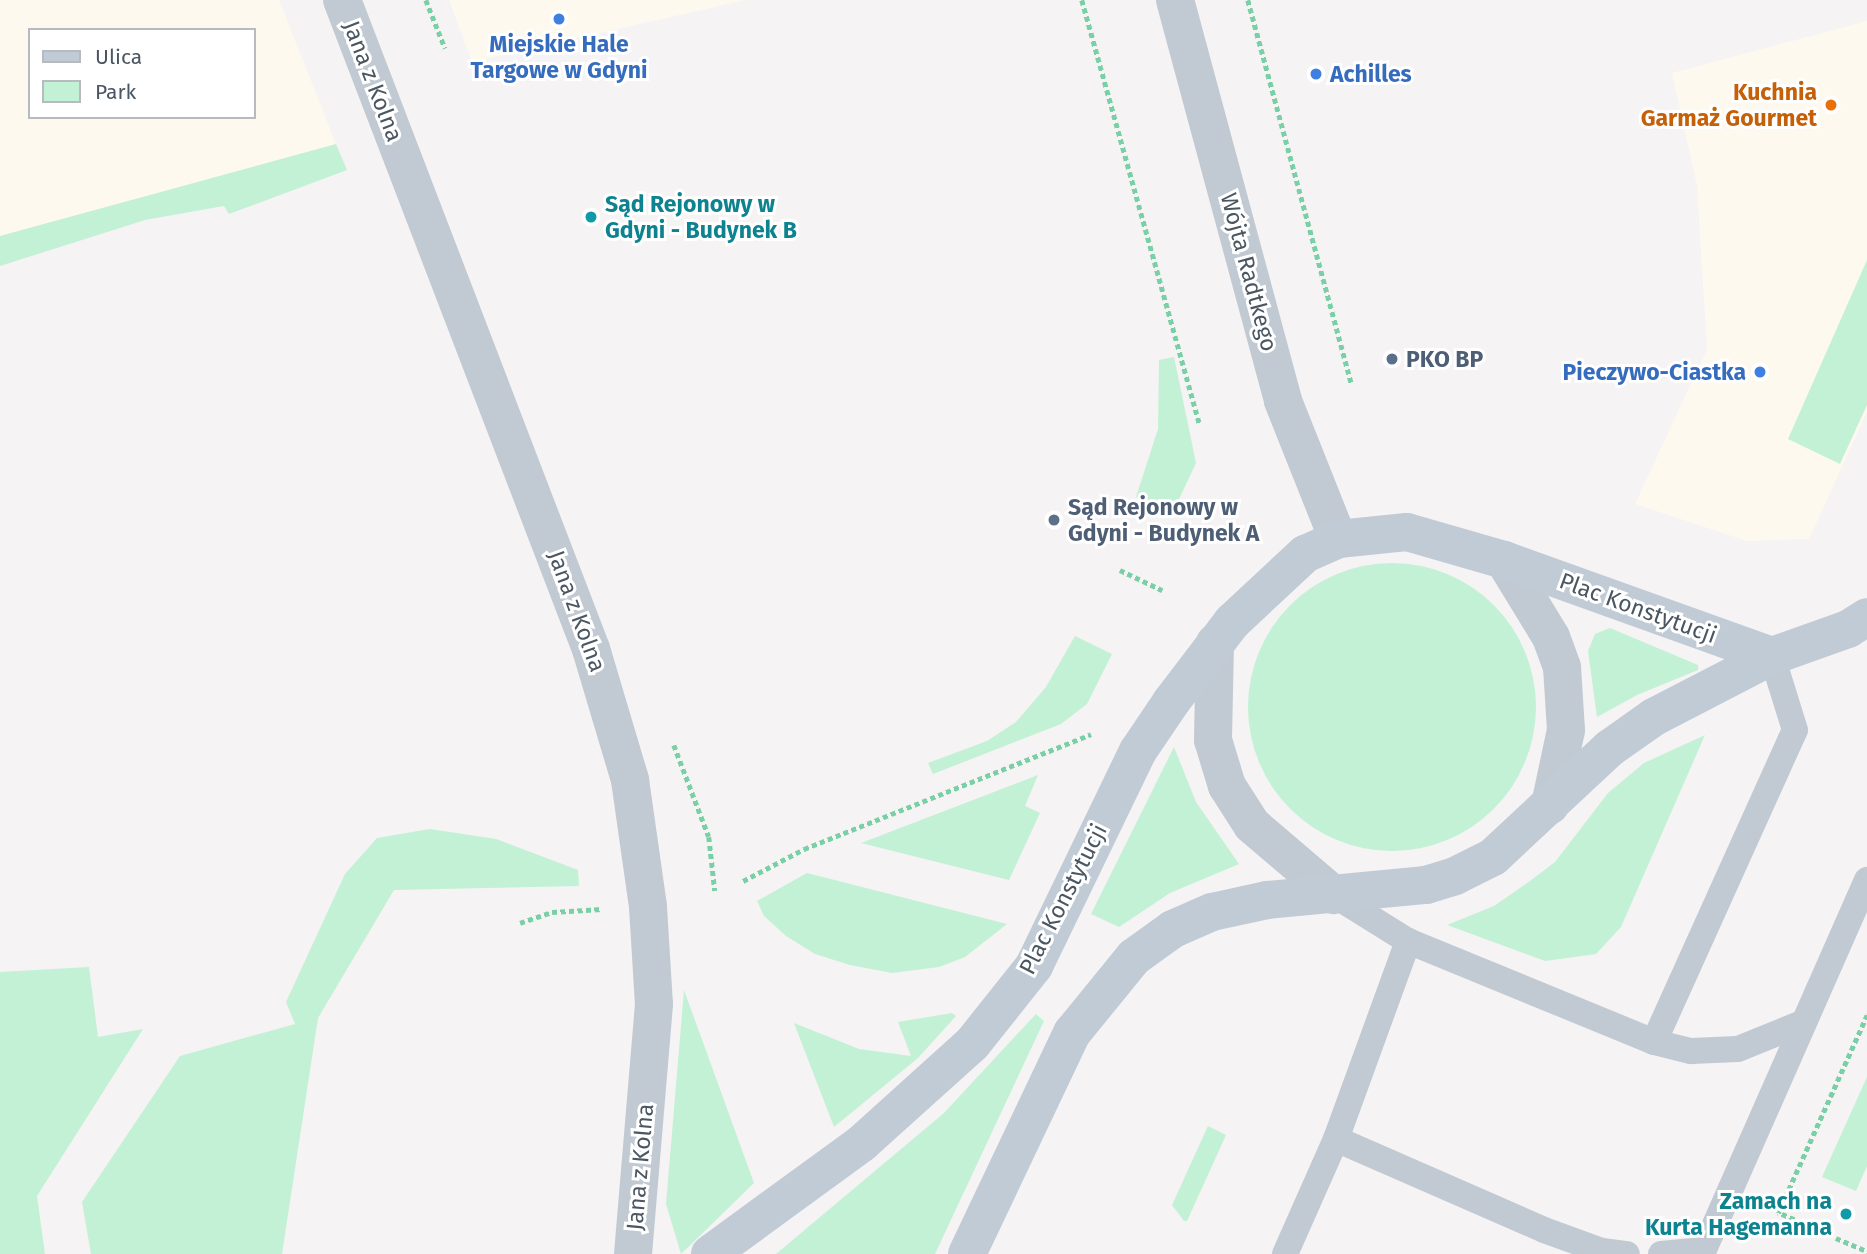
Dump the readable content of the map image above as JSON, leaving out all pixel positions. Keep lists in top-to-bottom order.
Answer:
{
  "streets": {
    "main road": ["Plac Konstytucji"],
    "street": ["Jana z Kolna", "Wójta Radtkego"]
  },
  "crossings": [
    ["Wójta Radtkego", "Plac Konstytucji"]
  ],
  "places": [
    "Miejskie Hale Targowe w Gdyni",
    "Achilles",
    "Kuchnia Garmaż Gourmet",
    "Sąd Rejonowy w Gdyni - Budynek B",
    "PKO BP",
    "Pieczywo-Ciastka",
    "Sąd Rejonowy w Gdyni - Budynek A",
    "Zamach na Kurta Hagemanna"
  ],
  "legend": ["Ulica", "Park"]
}
